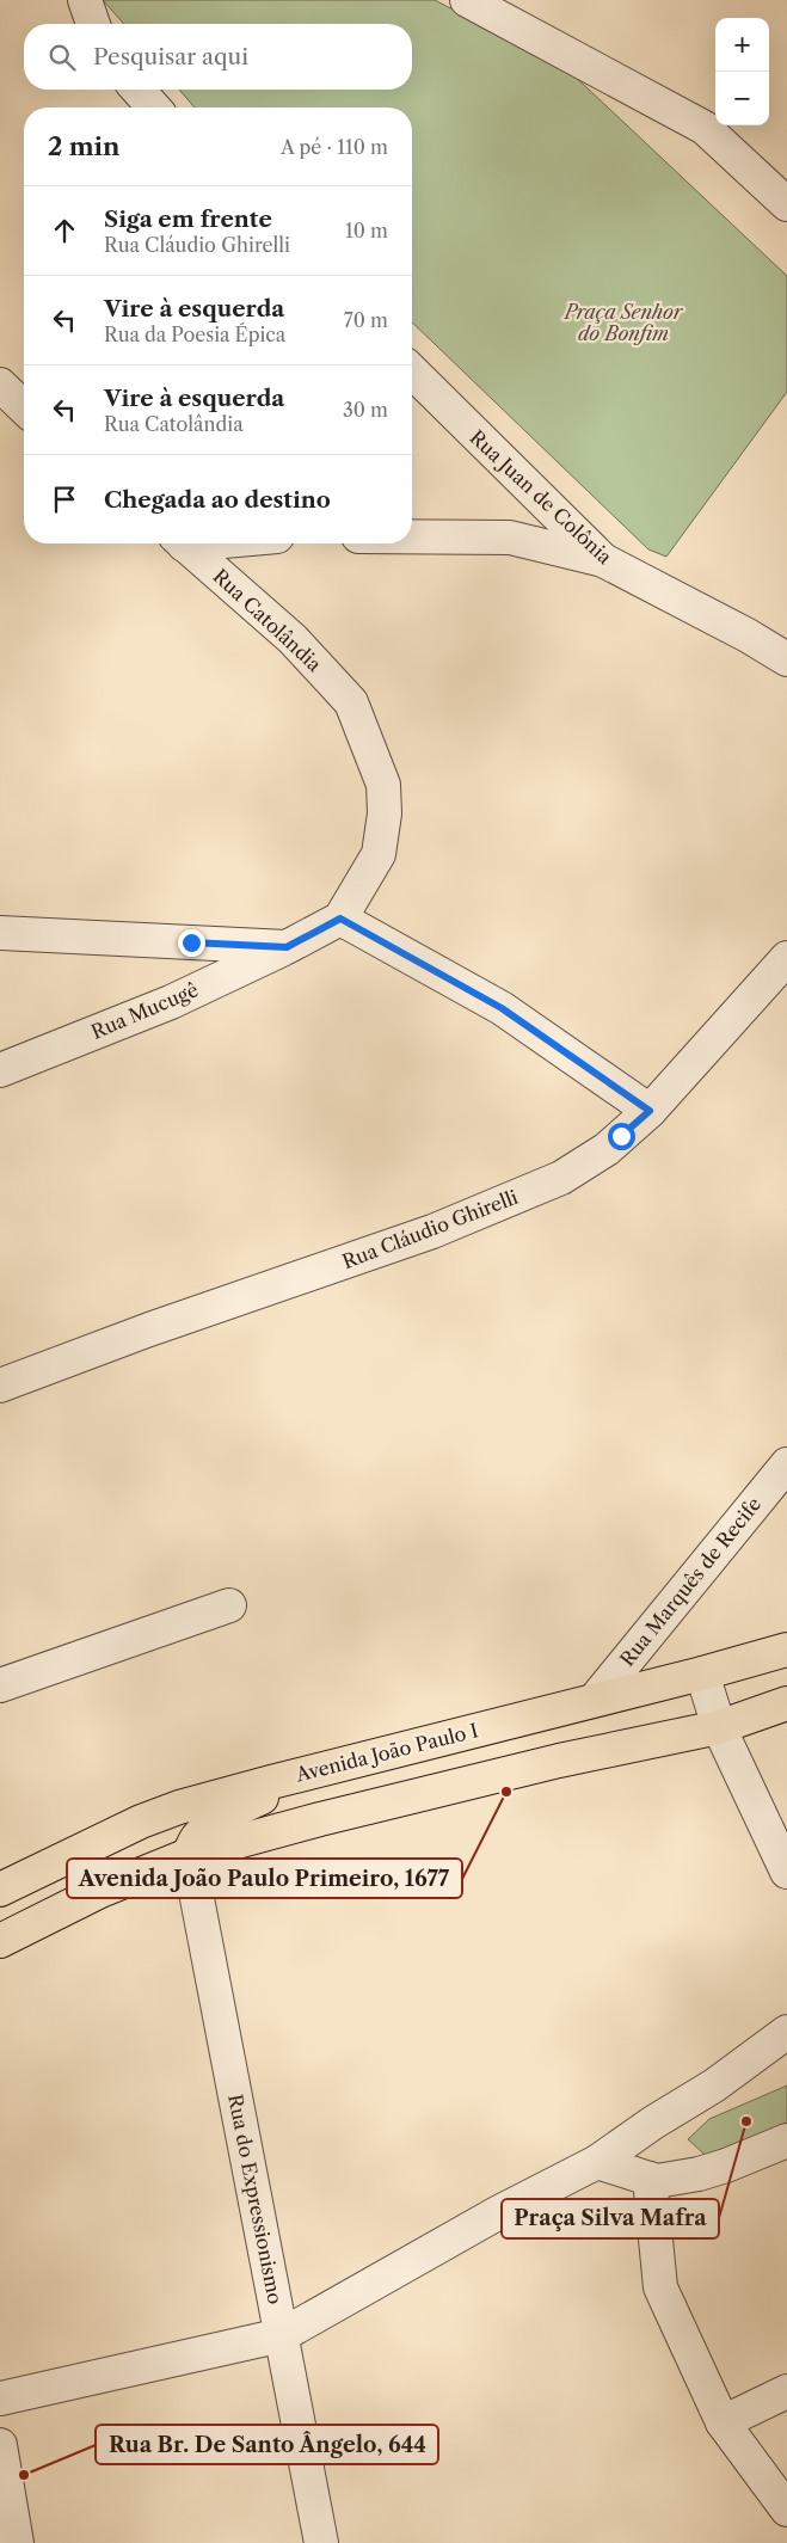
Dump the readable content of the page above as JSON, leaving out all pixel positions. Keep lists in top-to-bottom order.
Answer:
{
  "streets": {
    "main road": ["Avenida João Paulo I"],
    "street": [
      "Rua Juan de Colônia",
      "Rua Catolândia",
      "Rua Mucugê",
      "Rua Cláudio Ghirelli",
      "Rua Marquês de Recife",
      "Rua do Expressionismo"
    ]
  },
  "crossings": [
    ["Rua Marquês de Recife", "Avenida João Paulo I"]
  ],
  "parks": ["Praça Senhor do Bonfim"],
  "places": ["Avenida João Paulo Primeiro, 1677", "Praça Silva Mafra", "Rua Br. De Santo Ângelo, 644"],
  "page": {
    "map_buttons": ["+", "−"],
    "search": "Pesquisar aqui",
    "heading": ["2 min", "A pé · 110 m"],
    "list": [
      ["Siga em frente", "Rua Cláudio Ghirelli", "10 m"],
      ["Vire à esquerda", "Rua da Poesia Épica", "70 m"],
      ["Vire à esquerda", "Rua Catolândia", "30 m"],
      "Chegada ao destino"
    ]
  }
}
